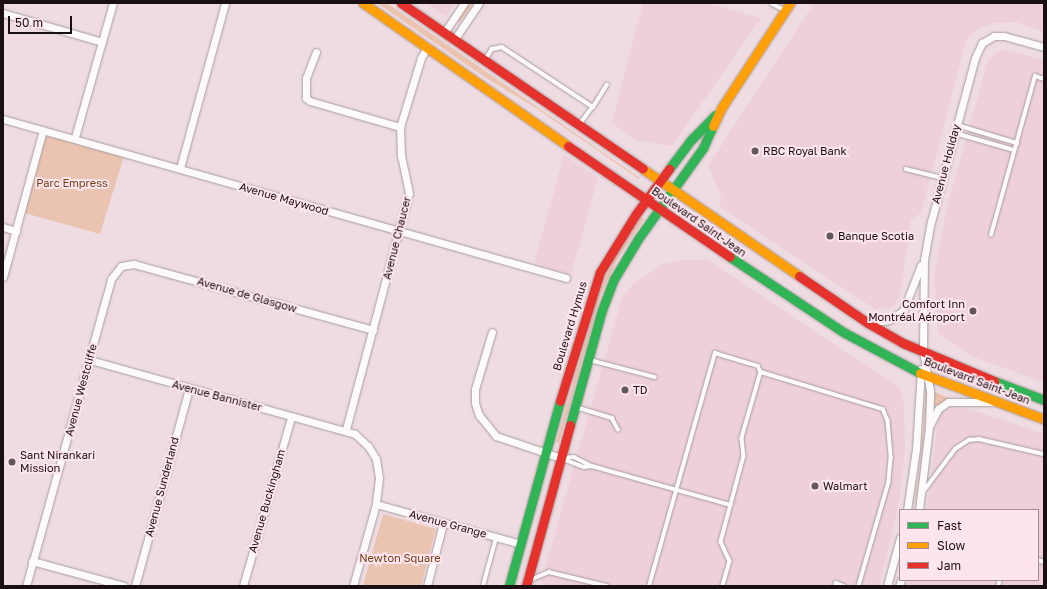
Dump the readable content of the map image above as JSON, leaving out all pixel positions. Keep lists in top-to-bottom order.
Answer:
{
  "streets": {
    "main road": ["Boulevard Saint-Jean", "Boulevard Hymus"],
    "street": [
      "Avenue Holiday",
      "Avenue Maywood",
      "Avenue Chaucer",
      "Avenue de Glasgow",
      "Avenue Westcliffe",
      "Avenue Bannister",
      "Avenue Sunderland",
      "Avenue Buckingham",
      "Avenue Grange"
    ]
  },
  "crossings": [
    ["Avenue Holiday", "Boulevard Saint-Jean"],
    ["Avenue Maywood", "Avenue Chaucer"],
    ["Boulevard Saint-Jean", "Avenue Chaucer"],
    ["Boulevard Saint-Jean", "Boulevard Hymus"],
    ["Avenue Chaucer", "Avenue de Glasgow"],
    ["Avenue Chaucer", "Avenue Bannister"],
    ["Avenue de Glasgow", "Avenue Westcliffe"],
    ["Boulevard Hymus", "Avenue Grange"],
    ["Avenue Westcliffe", "Avenue Bannister"],
    ["Avenue Bannister", "Avenue Sunderland"],
    ["Avenue Bannister", "Avenue Buckingham"]
  ],
  "parks": ["Parc Empress", "Newton Square"],
  "places": [
    "RBC Royal Bank",
    "Banque Scotia",
    "Comfort Inn Montréal Aéroport",
    "TD",
    "Sant Nirankari Mission",
    "Walmart"
  ],
  "legend": ["Fast", "Slow", "Jam"],
  "scale_bar": "50 m"
}
